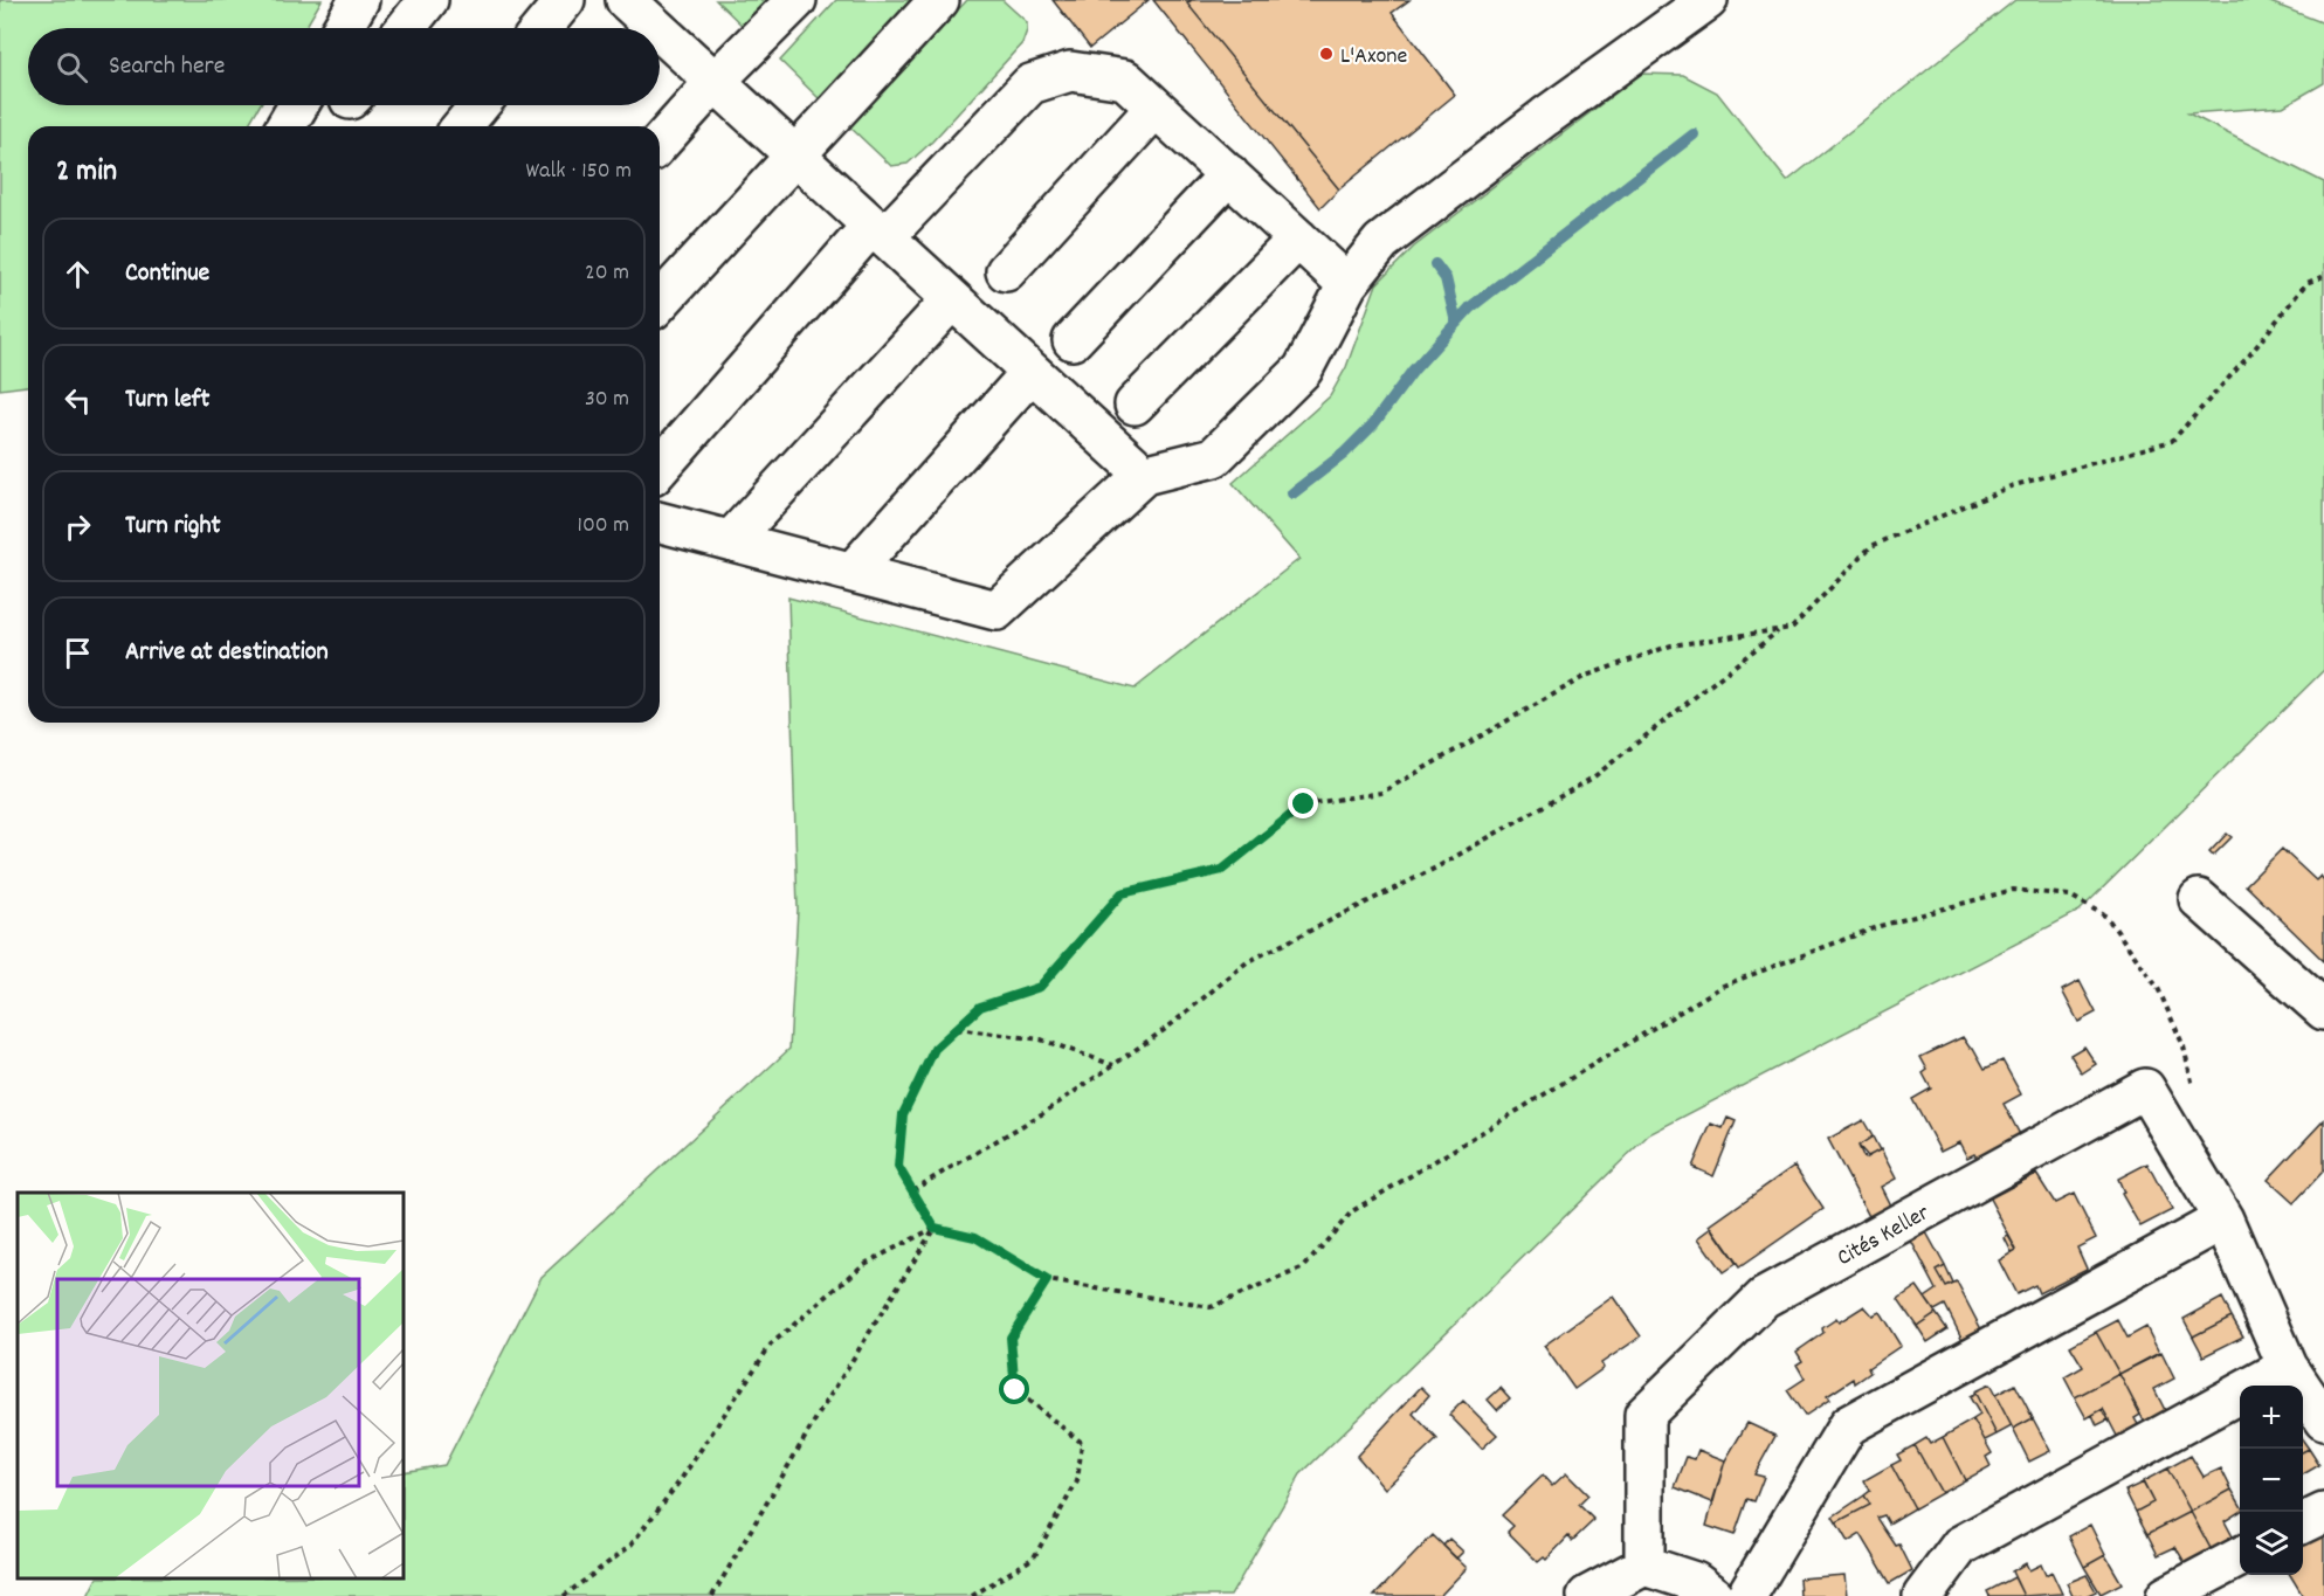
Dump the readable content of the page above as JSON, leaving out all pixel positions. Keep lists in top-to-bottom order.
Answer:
{
  "streets": {
    "street": ["Cités Keller"]
  },
  "places": ["L'Axone"],
  "page": {
    "search": "Search here",
    "heading": ["2 min", "Walk · 150 m"],
    "list": [
      ["Continue", "20 m"],
      ["Turn left", "30 m"],
      ["Turn right", "100 m"],
      "Arrive at destination"
    ],
    "map_buttons": ["+", "−"]
  }
}
